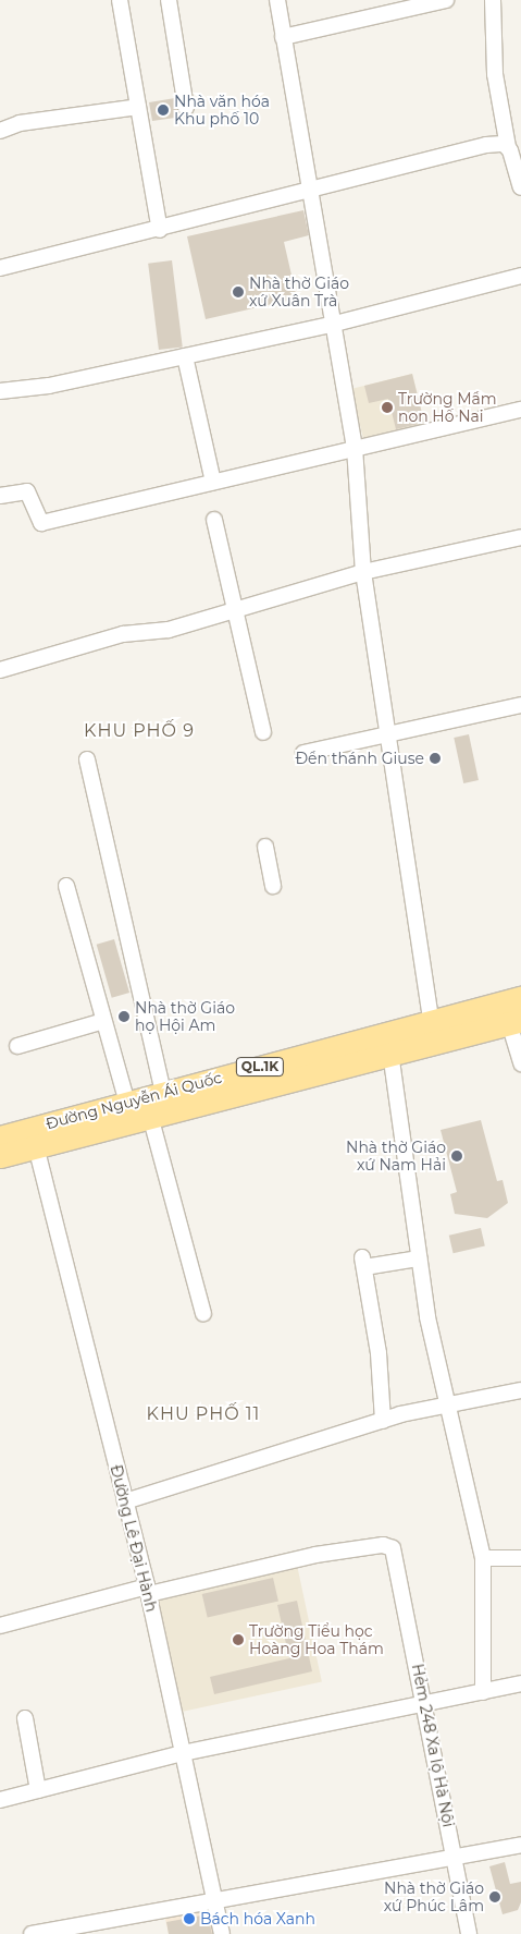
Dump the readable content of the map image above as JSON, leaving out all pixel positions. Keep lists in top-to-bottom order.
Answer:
{
  "streets": {
    "main road": ["QL.1K", "Đường Nguyễn Ái Quốc"],
    "street": ["Đường Lê Đại Hành", "Hẻm 248 Xa lộ Hà Nội"]
  },
  "crossings": [
    ["Đường Nguyễn Ái Quốc", "Đường Lê Đại Hành"],
    ["Đường Lê Đại Hành", "Hẻm 248 Xa lộ Hà Nội"]
  ],
  "districts": ["KHU PHỐ 9", "KHU PHỐ 11"],
  "places": [
    "Nhà văn hóa Khu phố 10",
    "Nhà thờ Giáo xứ Xuân Trà",
    "Trường Mầm non Hố Nai",
    "Đền thánh Giuse",
    "Nhà thờ Giáo họ Hội Am",
    "Nhà thờ Giáo xứ Nam Hải",
    "Trường Tiểu học Hoàng Hoa Thám",
    "Nhà thờ Giáo xứ Phúc Lâm",
    "Bách hóa Xanh"
  ]
}
